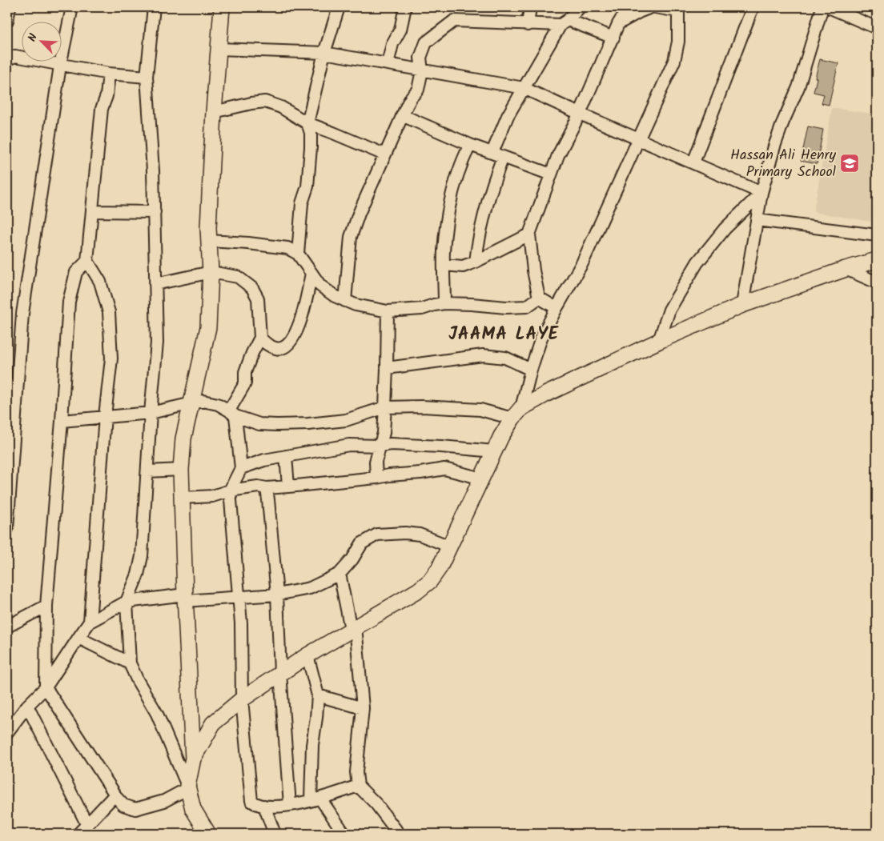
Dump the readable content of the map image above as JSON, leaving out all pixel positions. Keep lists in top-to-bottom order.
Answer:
{
  "districts": ["JAAMA LAYE"],
  "places": {
    "school or university": ["Hassan Ali Henry Primary School"]
  },
  "north": "top left"
}
